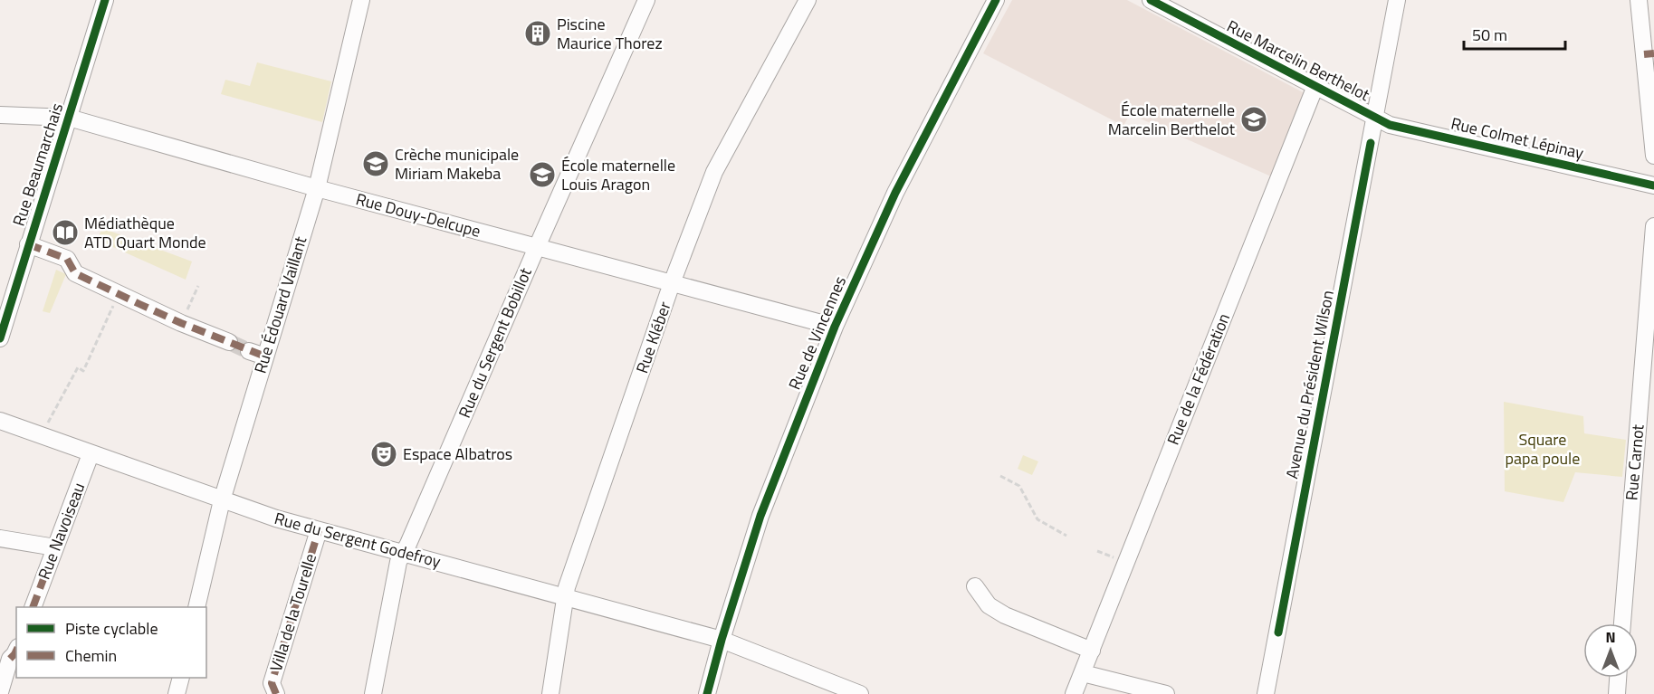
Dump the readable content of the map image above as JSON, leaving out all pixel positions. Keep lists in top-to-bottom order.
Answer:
{
  "streets": {
    "street": [
      "Rue Marcelin Berthelot",
      "Rue Colmet Lépinay",
      "Rue Beaumarchais",
      "Rue Douy-Delcupe",
      "Rue Édouard Vaillant",
      "Rue de Vincennes",
      "Rue Kléber",
      "Rue du Sergent Bobillot",
      "Rue de la Fédération",
      "Avenue du Président Wilson",
      "Rue Carnot",
      "Rue Navoiseau",
      "Rue du Sergent Godefroy",
      "Villa de la Tourelle"
    ]
  },
  "crossings": [
    ["Rue Marcelin Berthelot", "Rue Colmet Lépinay"],
    ["Rue Marcelin Berthelot", "Rue de la Fédération"],
    ["Rue Marcelin Berthelot", "Avenue du Président Wilson"],
    ["Rue Colmet Lépinay", "Avenue du Président Wilson"],
    ["Rue Beaumarchais", "Rue Douy-Delcupe"],
    ["Rue Douy-Delcupe", "Rue Édouard Vaillant"],
    ["Rue Douy-Delcupe", "Rue de Vincennes"],
    ["Rue Douy-Delcupe", "Rue Kléber"],
    ["Rue Douy-Delcupe", "Rue du Sergent Bobillot"],
    ["Rue Édouard Vaillant", "Rue du Sergent Godefroy"],
    ["Rue de Vincennes", "Rue du Sergent Godefroy"],
    ["Rue Kléber", "Rue du Sergent Godefroy"],
    ["Rue du Sergent Bobillot", "Rue du Sergent Godefroy"],
    ["Rue Navoiseau", "Rue du Sergent Godefroy"],
    ["Rue du Sergent Godefroy", "Villa de la Tourelle"]
  ],
  "parks": ["Square papa poule"],
  "places": {
    "building": ["Piscine Maurice Thorez"],
    "school or university": ["École maternelle Marcelin Berthelot", "Crèche municipale Miriam Makeba", "École maternelle Louis Aragon"],
    "library": ["Médiathèque ATD Quart Monde"],
    "theatre": ["Espace Albatros"]
  },
  "legend": ["Piste cyclable", "Chemin"],
  "scale_bar": "50 m",
  "north": "top"
}
